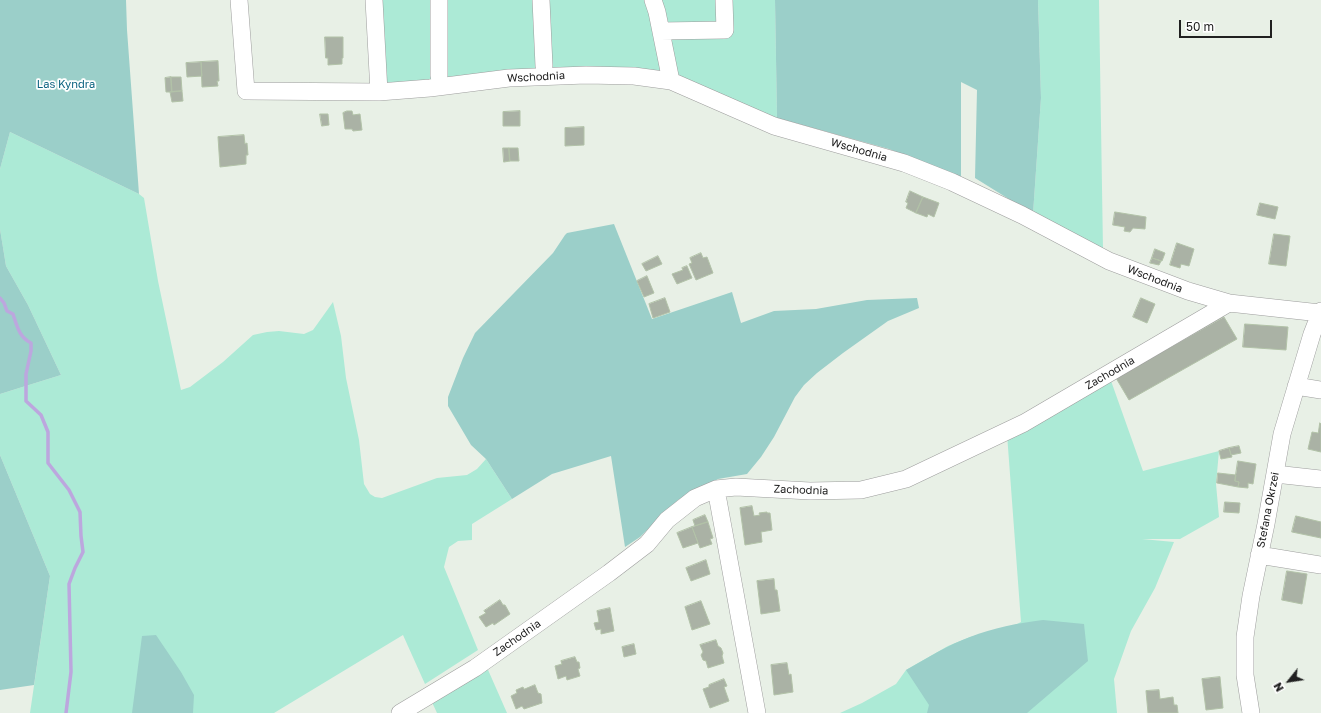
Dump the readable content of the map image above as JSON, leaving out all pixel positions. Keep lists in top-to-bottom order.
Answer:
{
  "streets": {
    "street": ["Wschodnia", "Zachodnia", "Stefana Okrzei"]
  },
  "crossings": [
    ["Wschodnia", "Zachodnia"],
    ["Wschodnia", "Stefana Okrzei"]
  ],
  "parks": ["Las Kyndra"],
  "scale_bar": "50 m",
  "north": "bottom left"
}
